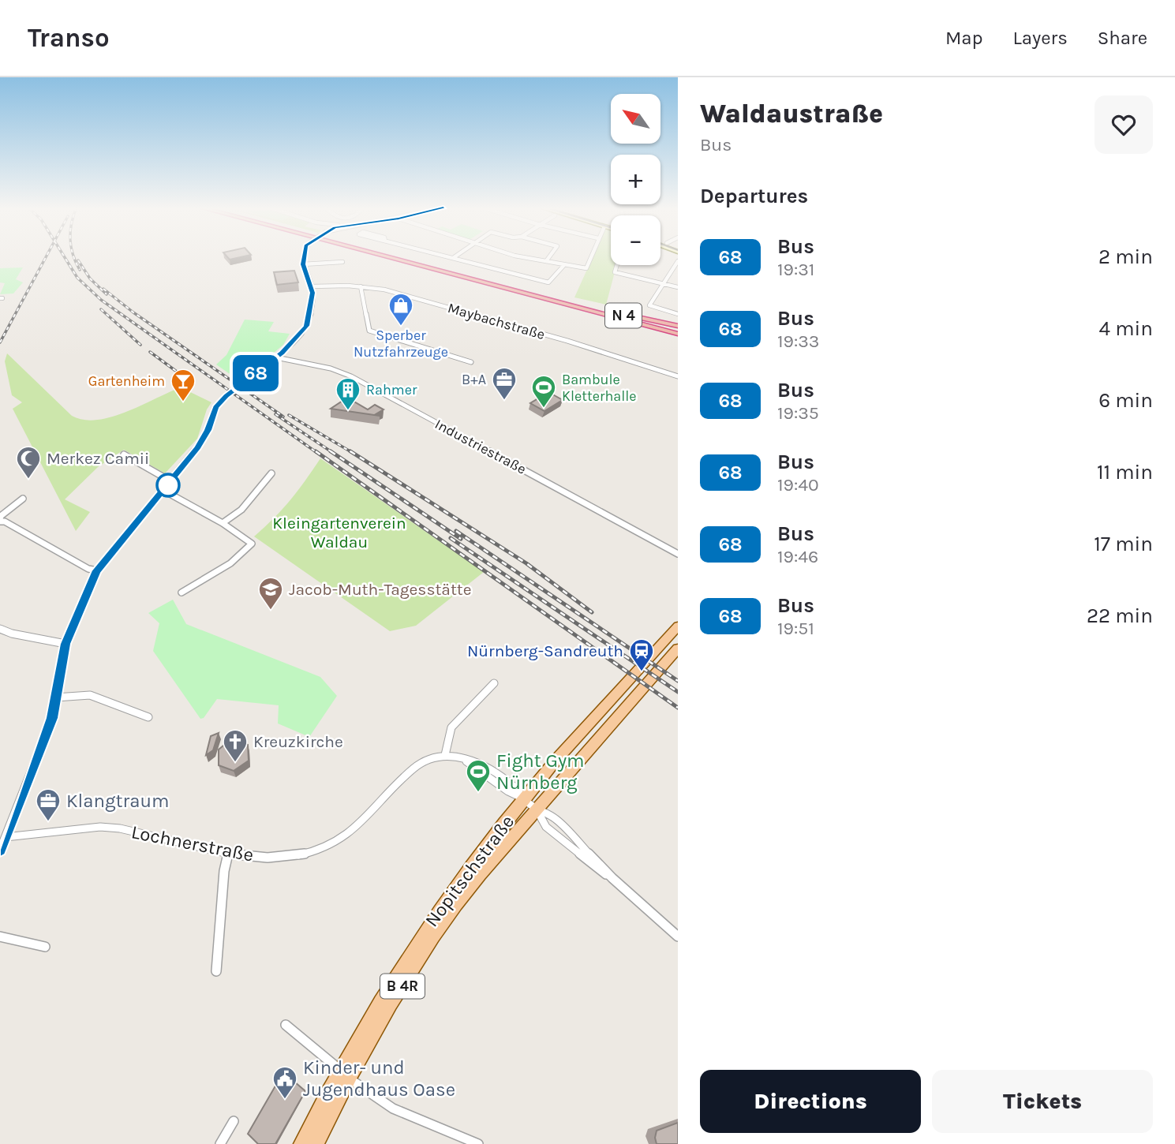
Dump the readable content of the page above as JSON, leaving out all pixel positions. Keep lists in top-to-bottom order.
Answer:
{
  "streets": {
    "highway": ["N 4"],
    "main road": ["Nopitschstraße", "B 4R"],
    "street": ["Maybachstraße", "Industriestraße", "Lochnerstraße"]
  },
  "parks": ["Kleingartenverein Waldau"],
  "places": {
    "shop": ["Sperber Nutzfahrzeuge"],
    "office": ["B+A", "Klangtraum"],
    "bar": ["Gartenheim"],
    "sports": ["Bambule Kletterhalle", "Fight Gym Nürnberg"],
    "building": ["Rahmer"],
    "mosque": ["Merkez Camii"],
    "school or university": ["Jacob-Muth-Tagesstätte"],
    "station": ["Nürnberg-Sandreuth"],
    "church": ["Kreuzkirche"],
    "public building": ["Kinder- und Jugendhaus Oase"]
  },
  "lines": ["bus line 68"],
  "north": "top left",
  "page": {
    "header": "Transo",
    "nav": ["Map", "Layers", "Share"],
    "on_map": "68",
    "heading": [
      ["Waldaustraße", "Bus"],
      "Departures"
    ],
    "map_buttons": ["+", "−"],
    "list": [
      {
        "mark": "68",
        "name": "Bus",
        "note": "19:31",
        "value": "2 min"
      },
      {
        "mark": "68",
        "name": "Bus",
        "note": "19:33",
        "value": "4 min"
      },
      {
        "mark": "68",
        "name": "Bus",
        "note": "19:35",
        "value": "6 min"
      },
      {
        "mark": "68",
        "name": "Bus",
        "note": "19:40",
        "value": "11 min"
      },
      {
        "mark": "68",
        "name": "Bus",
        "note": "19:46",
        "value": "17 min"
      },
      {
        "mark": "68",
        "name": "Bus",
        "note": "19:51",
        "value": "22 min"
      }
    ],
    "buttons": ["Directions", "Tickets"]
  }
}
